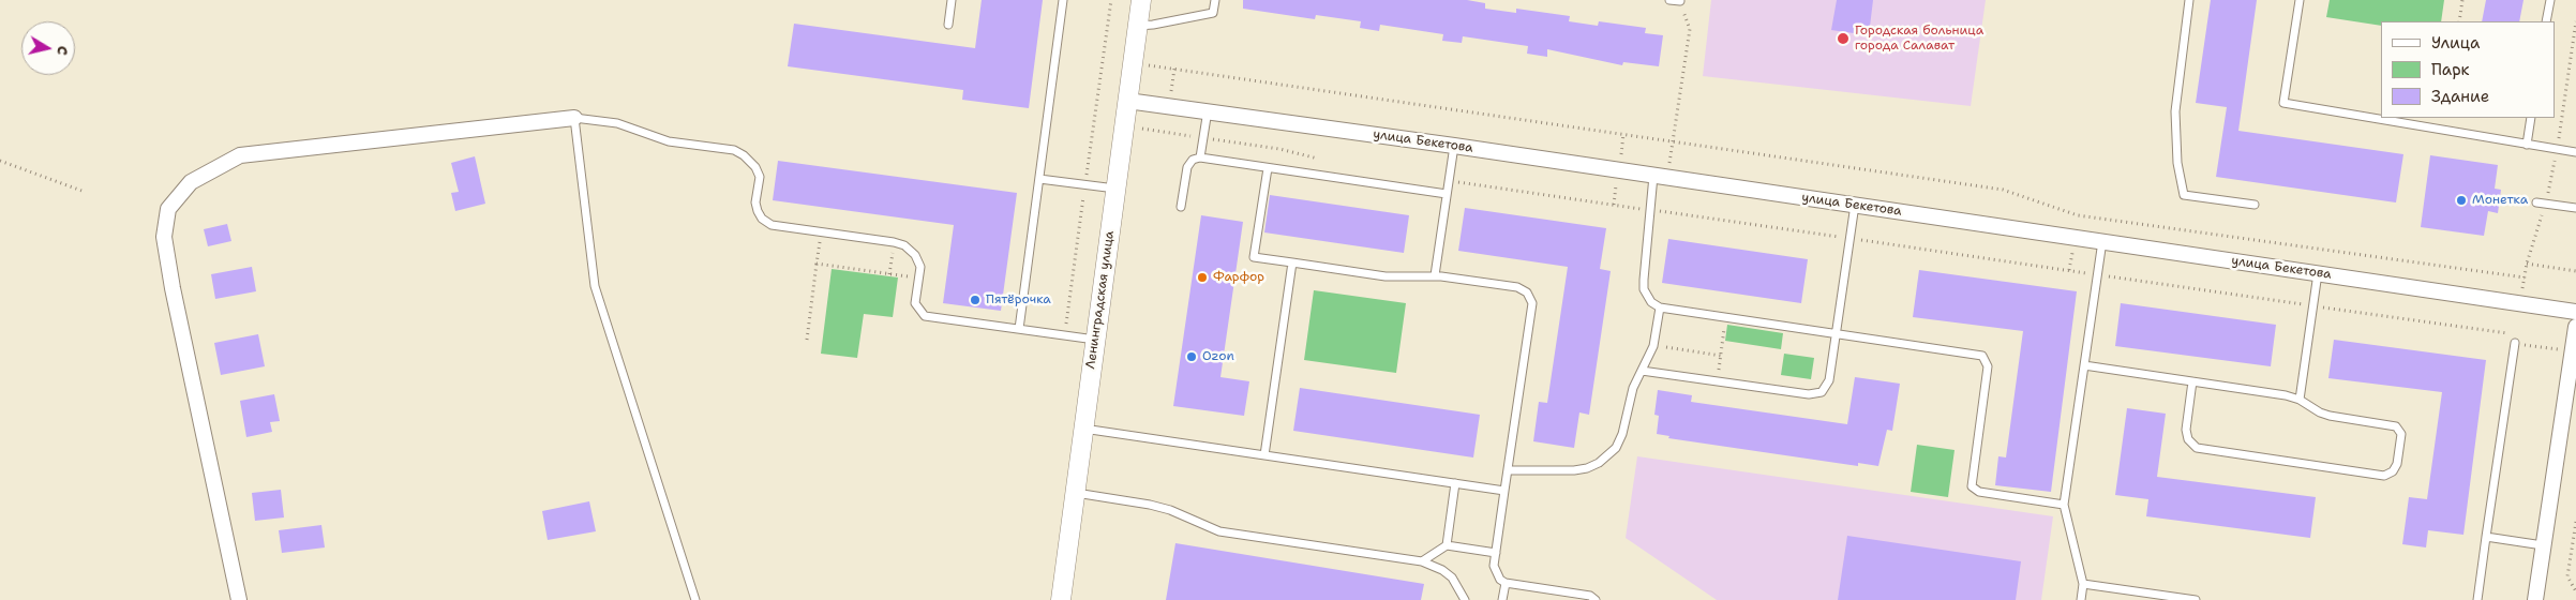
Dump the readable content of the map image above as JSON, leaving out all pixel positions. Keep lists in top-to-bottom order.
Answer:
{
  "streets": {
    "street": ["улица Бекетова", "Ленинградская улица"]
  },
  "crossings": [
    ["улица Бекетова", "Ленинградская улица"]
  ],
  "places": [
    "Городская больница города Салават",
    "Монетка",
    "Фарфор",
    "Пятёрочка",
    "Ozon"
  ],
  "legend": ["Улица", "Парк", "Здание"],
  "north": "right"
}
